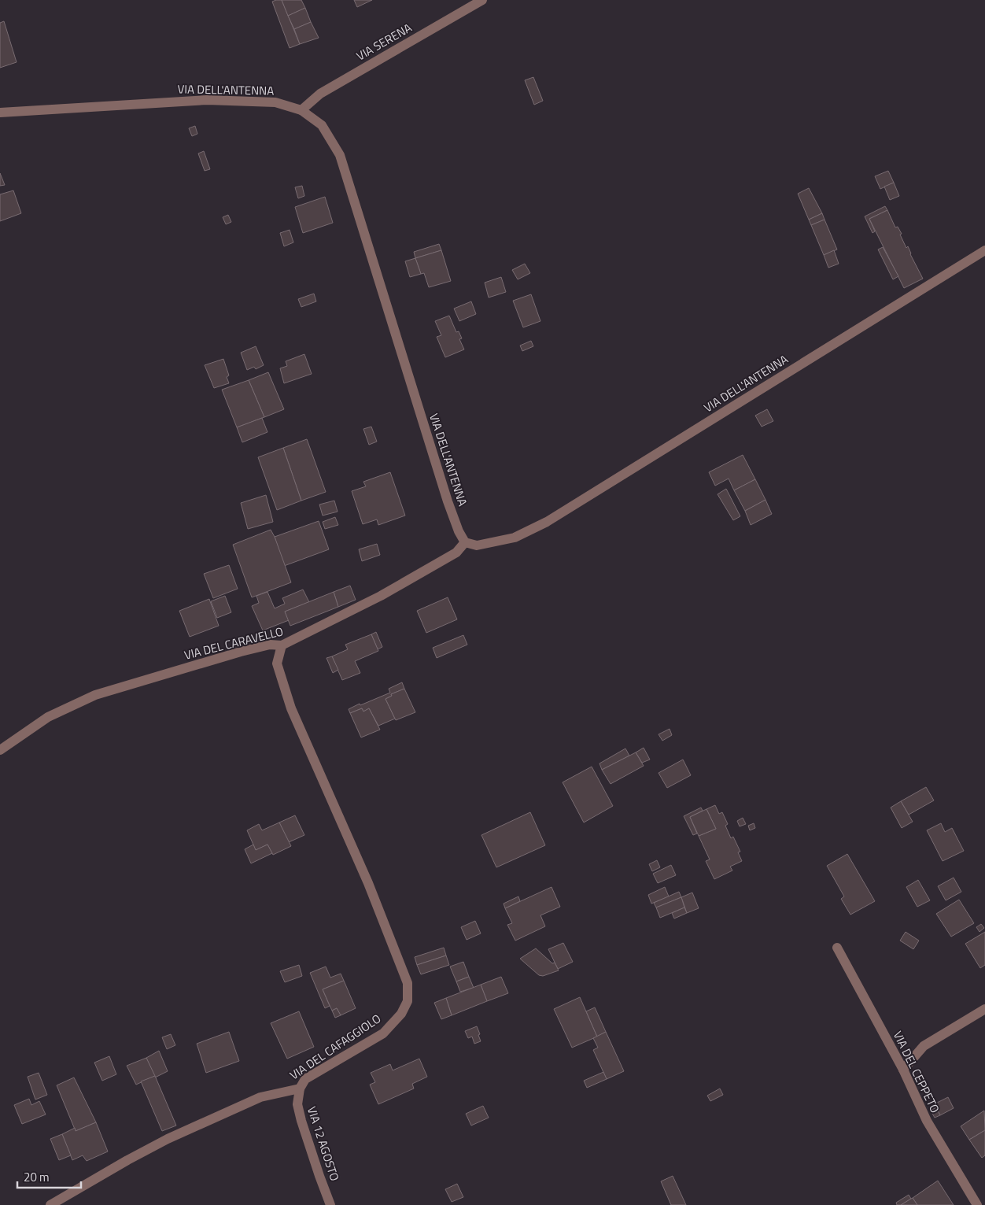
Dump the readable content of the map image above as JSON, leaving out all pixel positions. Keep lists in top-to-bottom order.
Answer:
{
  "streets": {
    "street": [
      "VIA SERENA",
      "VIA DELL'ANTENNA",
      "VIA DEL CARAVELLO",
      "VIA DEL CAFAGGIOLO",
      "VIA DEL CEPPETO",
      "VIA 12 AGOSTO"
    ]
  },
  "crossings": [
    ["VIA SERENA", "VIA DELL'ANTENNA"],
    ["VIA DELL'ANTENNA", "VIA DEL CARAVELLO"],
    ["VIA DEL CARAVELLO", "VIA DEL CAFAGGIOLO"],
    ["VIA DEL CAFAGGIOLO", "VIA 12 AGOSTO"]
  ],
  "scale_bar": "20 m"
}
